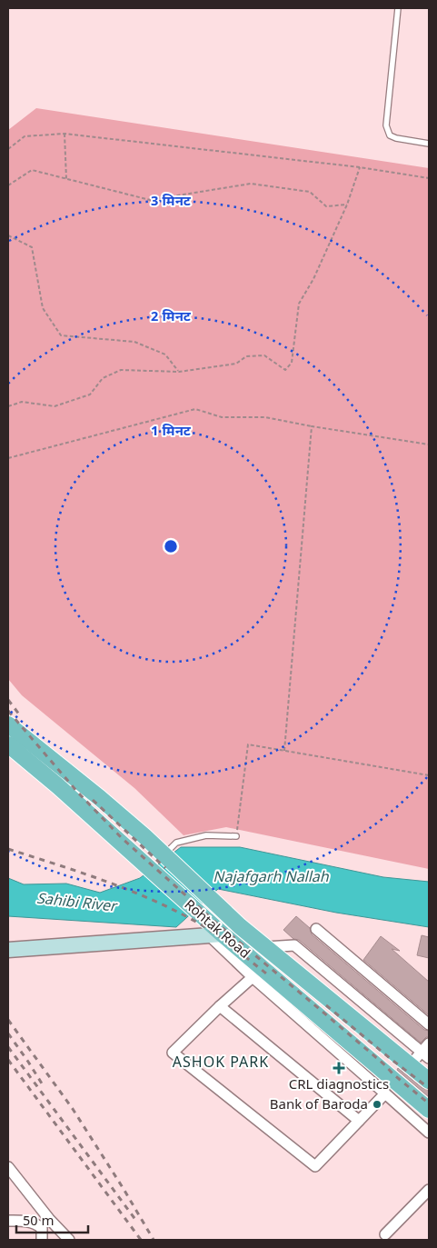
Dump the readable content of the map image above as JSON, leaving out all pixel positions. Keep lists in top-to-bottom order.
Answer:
{
  "streets": {
    "main road": ["Rohtak Road"]
  },
  "districts": ["ASHOK PARK"],
  "water": ["Najafgarh Nallah", "Sahibi River"],
  "places": {
    "health": ["CRL diagnostics"],
    "other": ["Bank of Baroda"]
  },
  "scale_bar": "50 m",
  "rings": ["3 मिनट", "2 मिनट", "1 मिनट"]
}
